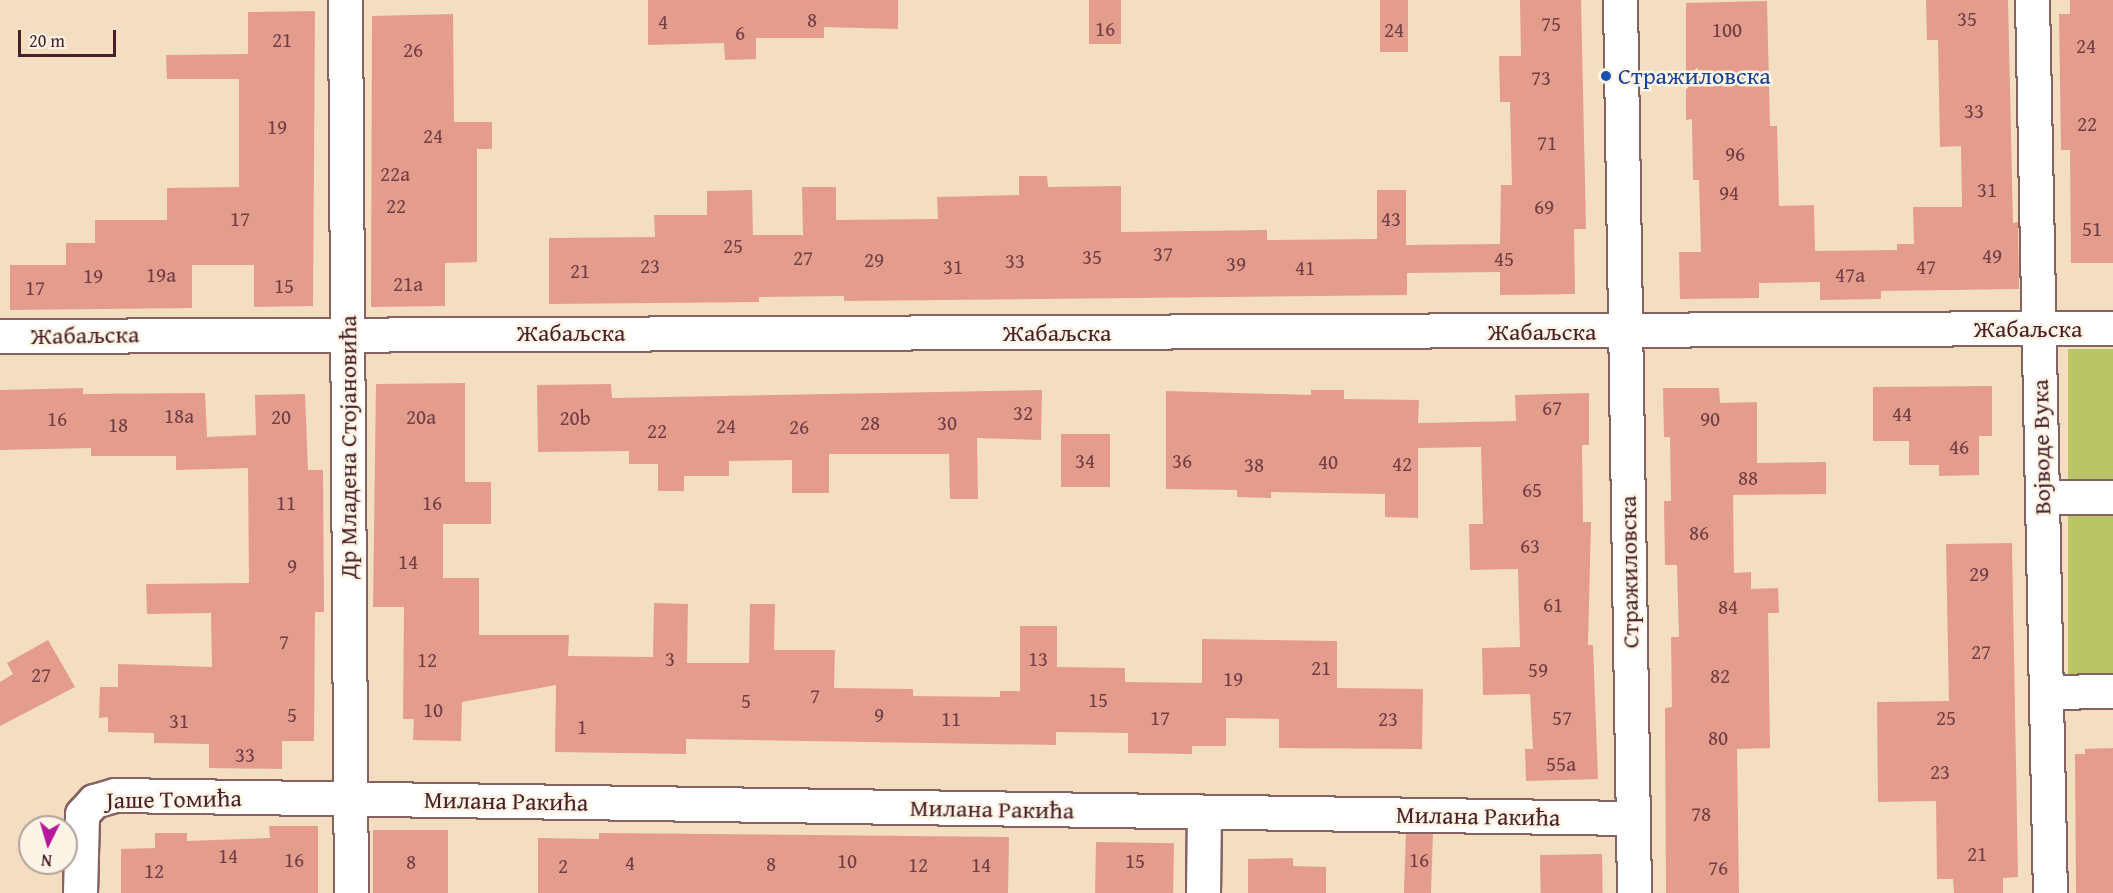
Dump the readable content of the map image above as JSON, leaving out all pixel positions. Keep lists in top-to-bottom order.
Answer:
{
  "streets": {
    "street": [
      "Жабаљска",
      "Др Младена Стојановића",
      "Војводе Вука",
      "Стражиловска",
      "Јаше Томића",
      "Милана Ракића"
    ]
  },
  "crossings": [
    ["Жабаљска", "Др Младена Стојановића"],
    ["Жабаљска", "Војводе Вука"],
    ["Жабаљска", "Стражиловска"],
    ["Др Младена Стојановића", "Јаше Томића"],
    ["Др Младена Стојановића", "Милана Ракића"],
    ["Стражиловска", "Милана Ракића"],
    ["Јаше Томића", "Милана Ракића"]
  ],
  "places": ["Стражиловска"],
  "house_numbers": [
    "35",
    "8",
    "4",
    "75",
    "16",
    "24",
    "100",
    "6",
    "21",
    "24",
    "26",
    "73",
    "33",
    "22",
    "19",
    "24",
    "71",
    "96",
    "22a",
    "31",
    "94",
    "22",
    "69",
    "17",
    "43",
    "51",
    "25",
    "37",
    "49",
    "35",
    "27",
    "45",
    "29",
    "33",
    "39",
    "23",
    "31",
    "47",
    "41",
    "21",
    "19a",
    "47a",
    "19",
    "21a",
    "15",
    "17",
    "67",
    "32",
    "44",
    "18a",
    "20",
    "20a",
    "20b",
    "16",
    "90",
    "28",
    "30",
    "18",
    "24",
    "26",
    "22",
    "46",
    "34",
    "36",
    "40",
    "42",
    "38",
    "88",
    "65",
    "11",
    "16",
    "86",
    "63",
    "14",
    "9",
    "29",
    "61",
    "84",
    "7",
    "27",
    "3",
    "13",
    "12",
    "21",
    "59",
    "27",
    "82",
    "19",
    "7",
    "15",
    "5",
    "10",
    "5",
    "9",
    "17",
    "57",
    "25",
    "11",
    "23",
    "31",
    "1",
    "80",
    "33",
    "55a",
    "23",
    "78",
    "21",
    "14",
    "16",
    "16",
    "10",
    "15",
    "8",
    "4",
    "8",
    "12",
    "14",
    "2",
    "76",
    "12"
  ],
  "scale_bar": "20 m",
  "north": "bottom"
}
